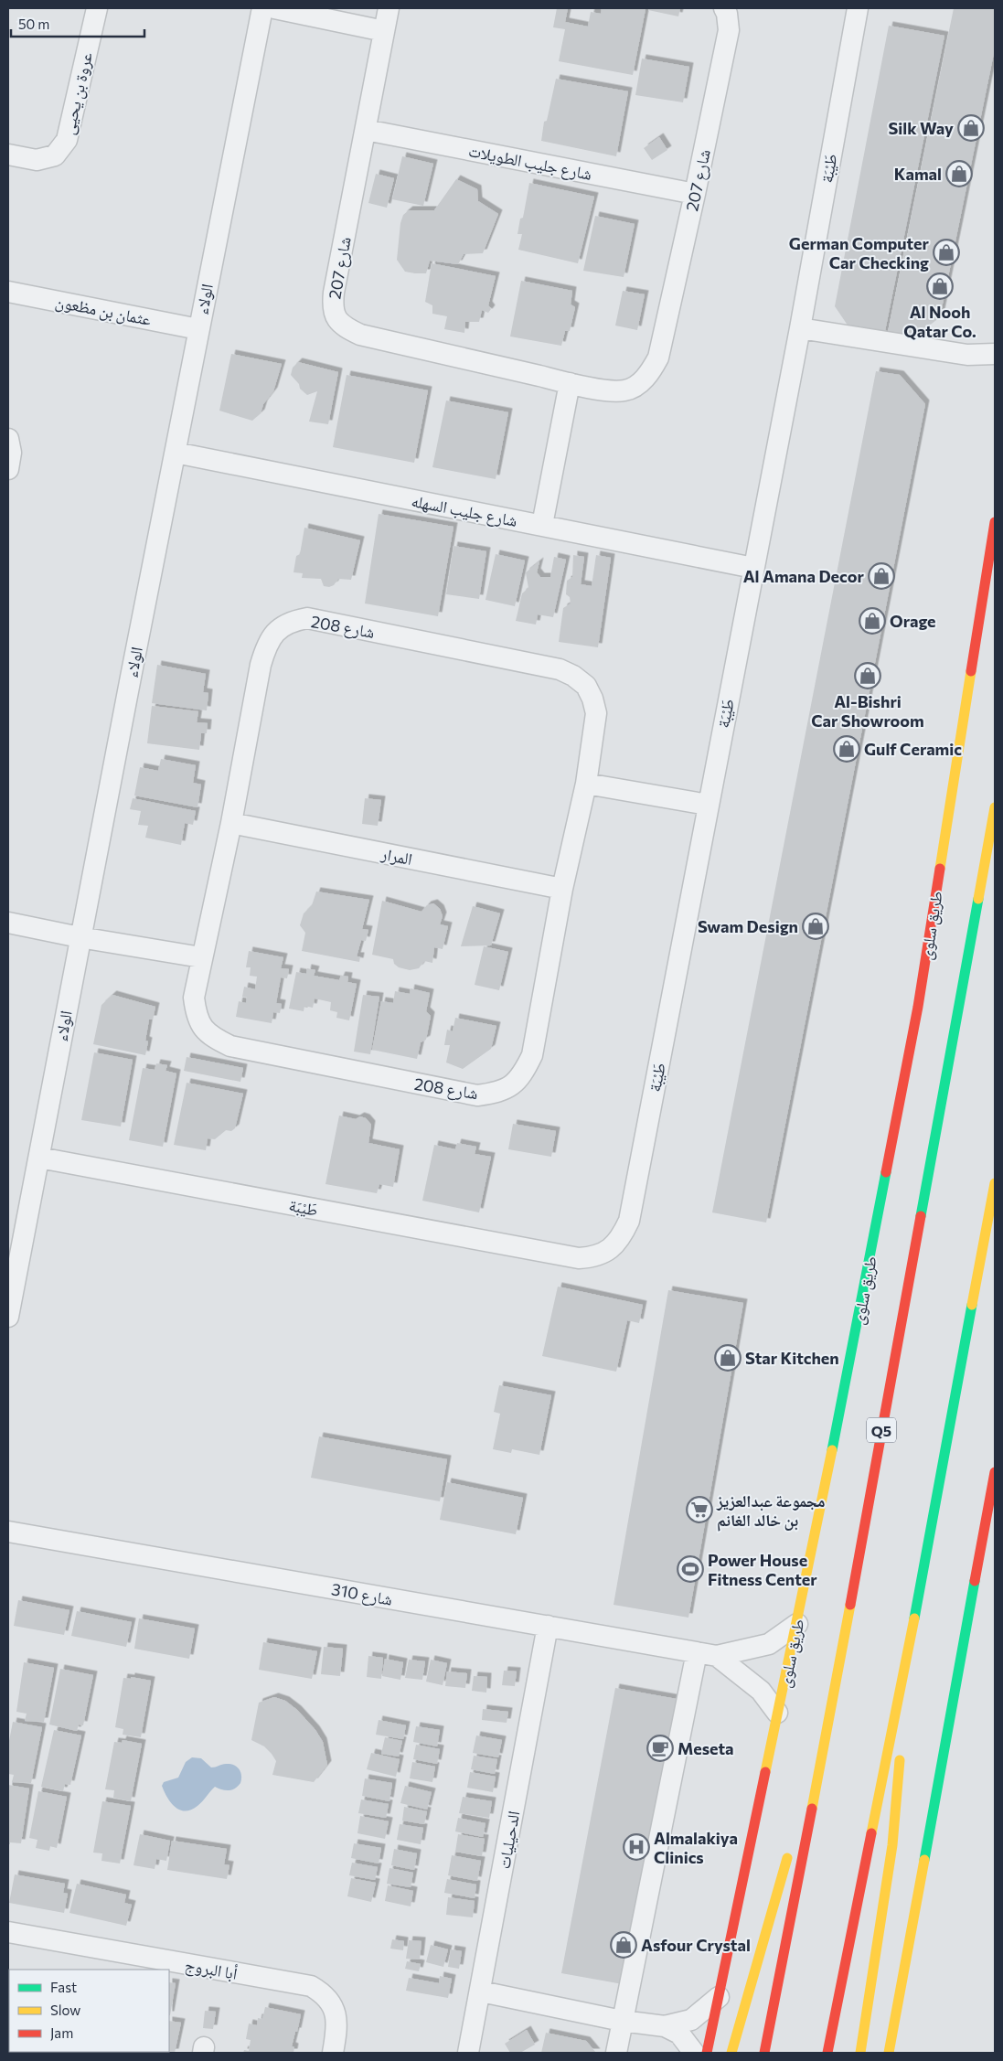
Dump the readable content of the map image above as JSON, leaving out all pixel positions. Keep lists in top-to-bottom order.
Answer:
{
  "streets": {
    "main road": ["طريق سلوى", "Q5"],
    "street": [
      "عروة بن يحيى",
      "شارع جليب الطويلات",
      "طَيْبَة",
      "شارع 207",
      "الولاء",
      "عثمان بن مظعون",
      "شارع جليب السهله",
      "شارع 208",
      "المرار",
      "شارع 310",
      "الدحيليات",
      "أبا البروج"
    ]
  },
  "crossings": [
    ["شارع جليب الطويلات", "شارع 207"],
    ["طَيْبَة", "الولاء"],
    ["طَيْبَة", "شارع جليب السهله"],
    ["الولاء", "عثمان بن مظعون"],
    ["الولاء", "شارع جليب السهله"],
    ["شارع 208", "المرار"],
    ["طريق سلوى", "شارع 310"],
    ["شارع 310", "الدحيليات"]
  ],
  "places": {
    "shop": [
      "Silk Way",
      "Kamal",
      "German Computer Car Checking",
      "Al Nooh Qatar Co.",
      "Al Amana Decor",
      "Orage",
      "Al-Bishri Car Showroom",
      "Gulf Ceramic",
      "Swam Design",
      "Star Kitchen",
      "Asfour Crystal"
    ],
    "supermarket": ["مجموعة عبدالعزيز بن خالد الغانم"],
    "sports": ["Power House Fitness Center"],
    "cafe": ["Meseta"],
    "hospital": ["Almalakiya Clinics"]
  },
  "legend": ["Fast", "Slow", "Jam"],
  "scale_bar": "50 m"
}
